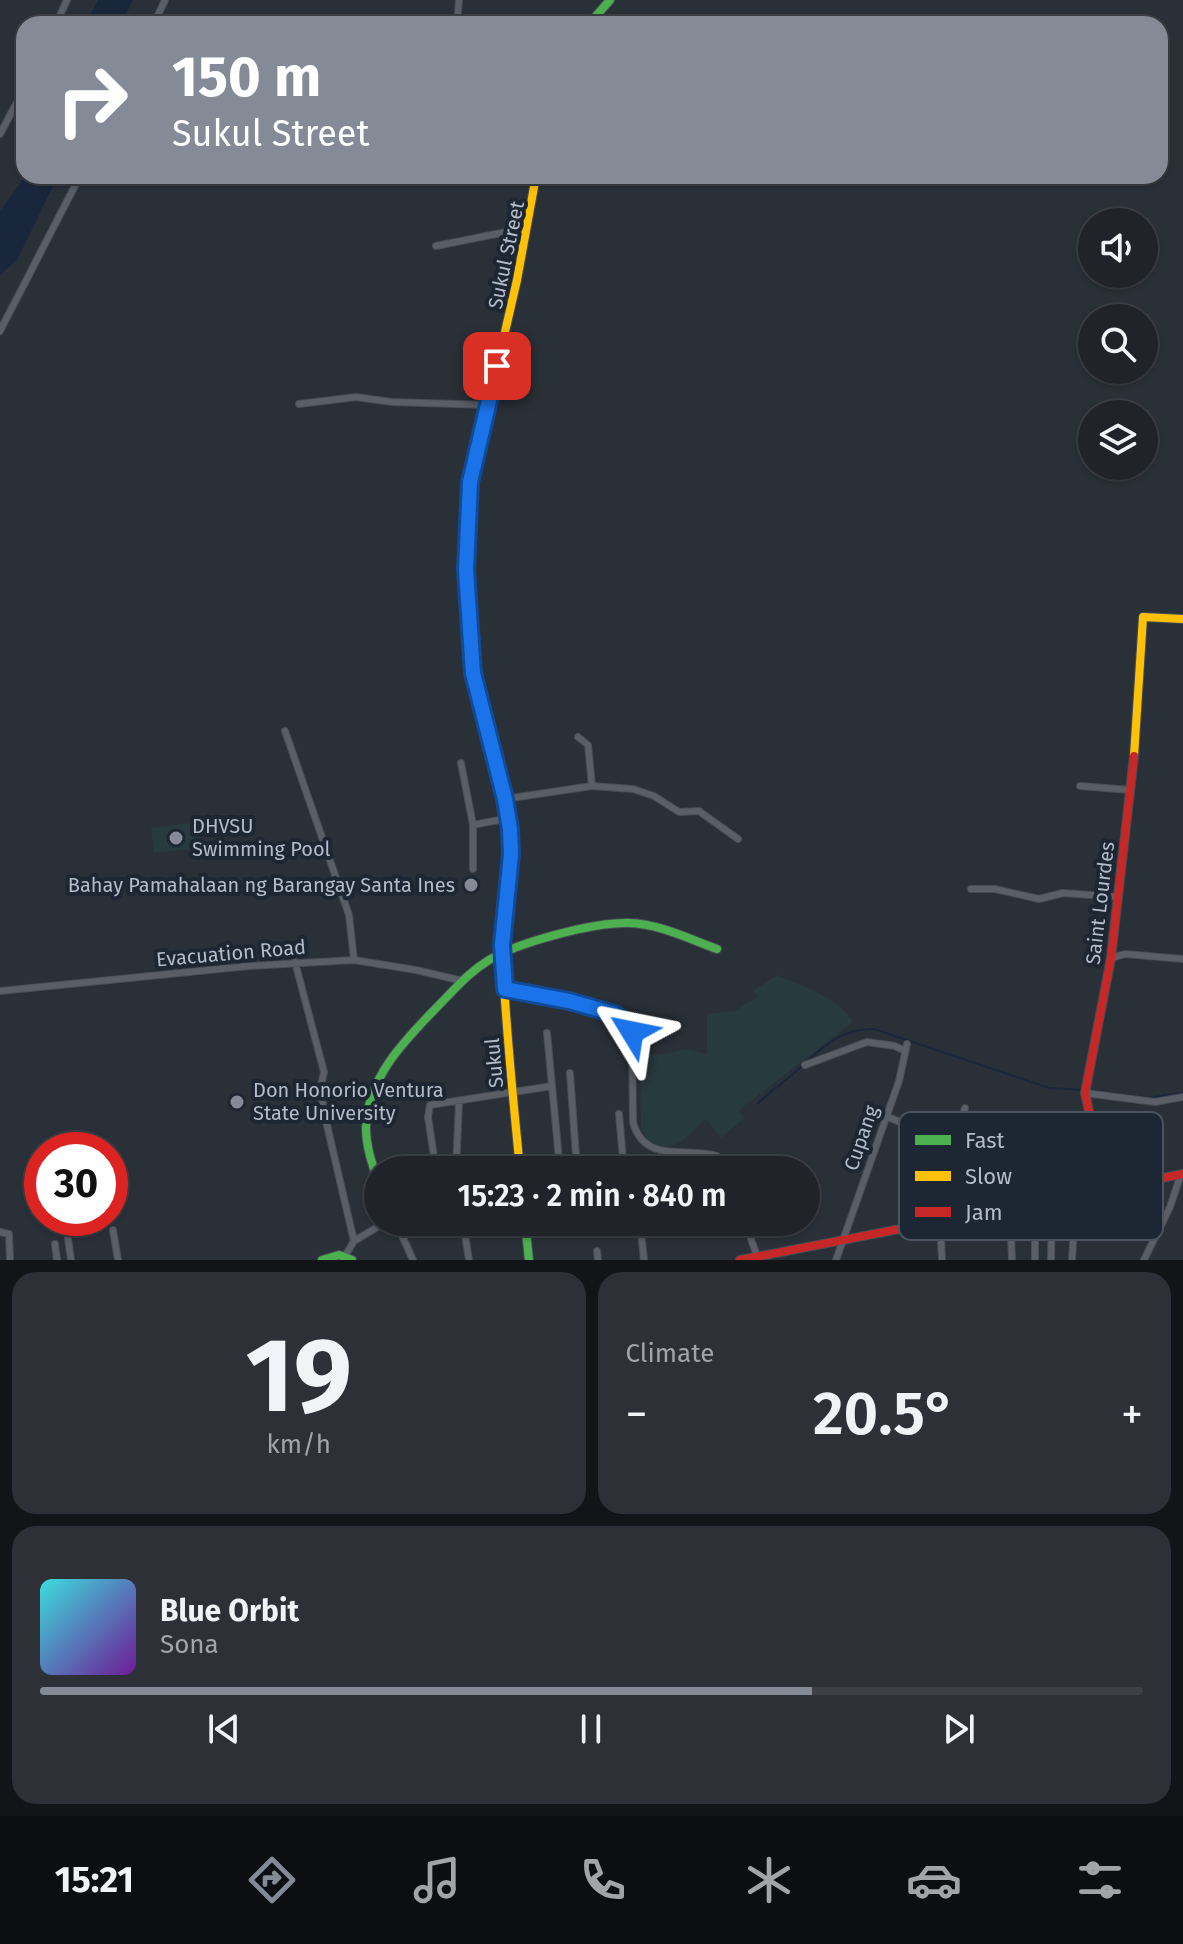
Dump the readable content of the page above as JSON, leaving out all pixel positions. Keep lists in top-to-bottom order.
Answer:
{
  "streets": {
    "street": [
      "Sukul Street",
      "Saint Lourdes",
      "Evacuation Road",
      "Sukul",
      "Cupang"
    ]
  },
  "crossings": [
    ["Sukul Street", "Sukul"]
  ],
  "places": ["DHVSU Swimming Pool", "Bahay Pamahalaan ng Barangay Santa Ines", "Don Honorio Ventura State University"],
  "legend": ["Fast", "Slow", "Jam"],
  "page": {
    "turn": ["150 m", "Sukul Street"],
    "limit": "30",
    "trip": "15:23 · 2 min · 840 m",
    "tile": [
      ["19", "km/h"],
      "Climate"
    ],
    "heat": ["−", "20.5°", "+"],
    "song": ["Blue Orbit", "Sona"],
    "tabs": "15:21"
  }
}
